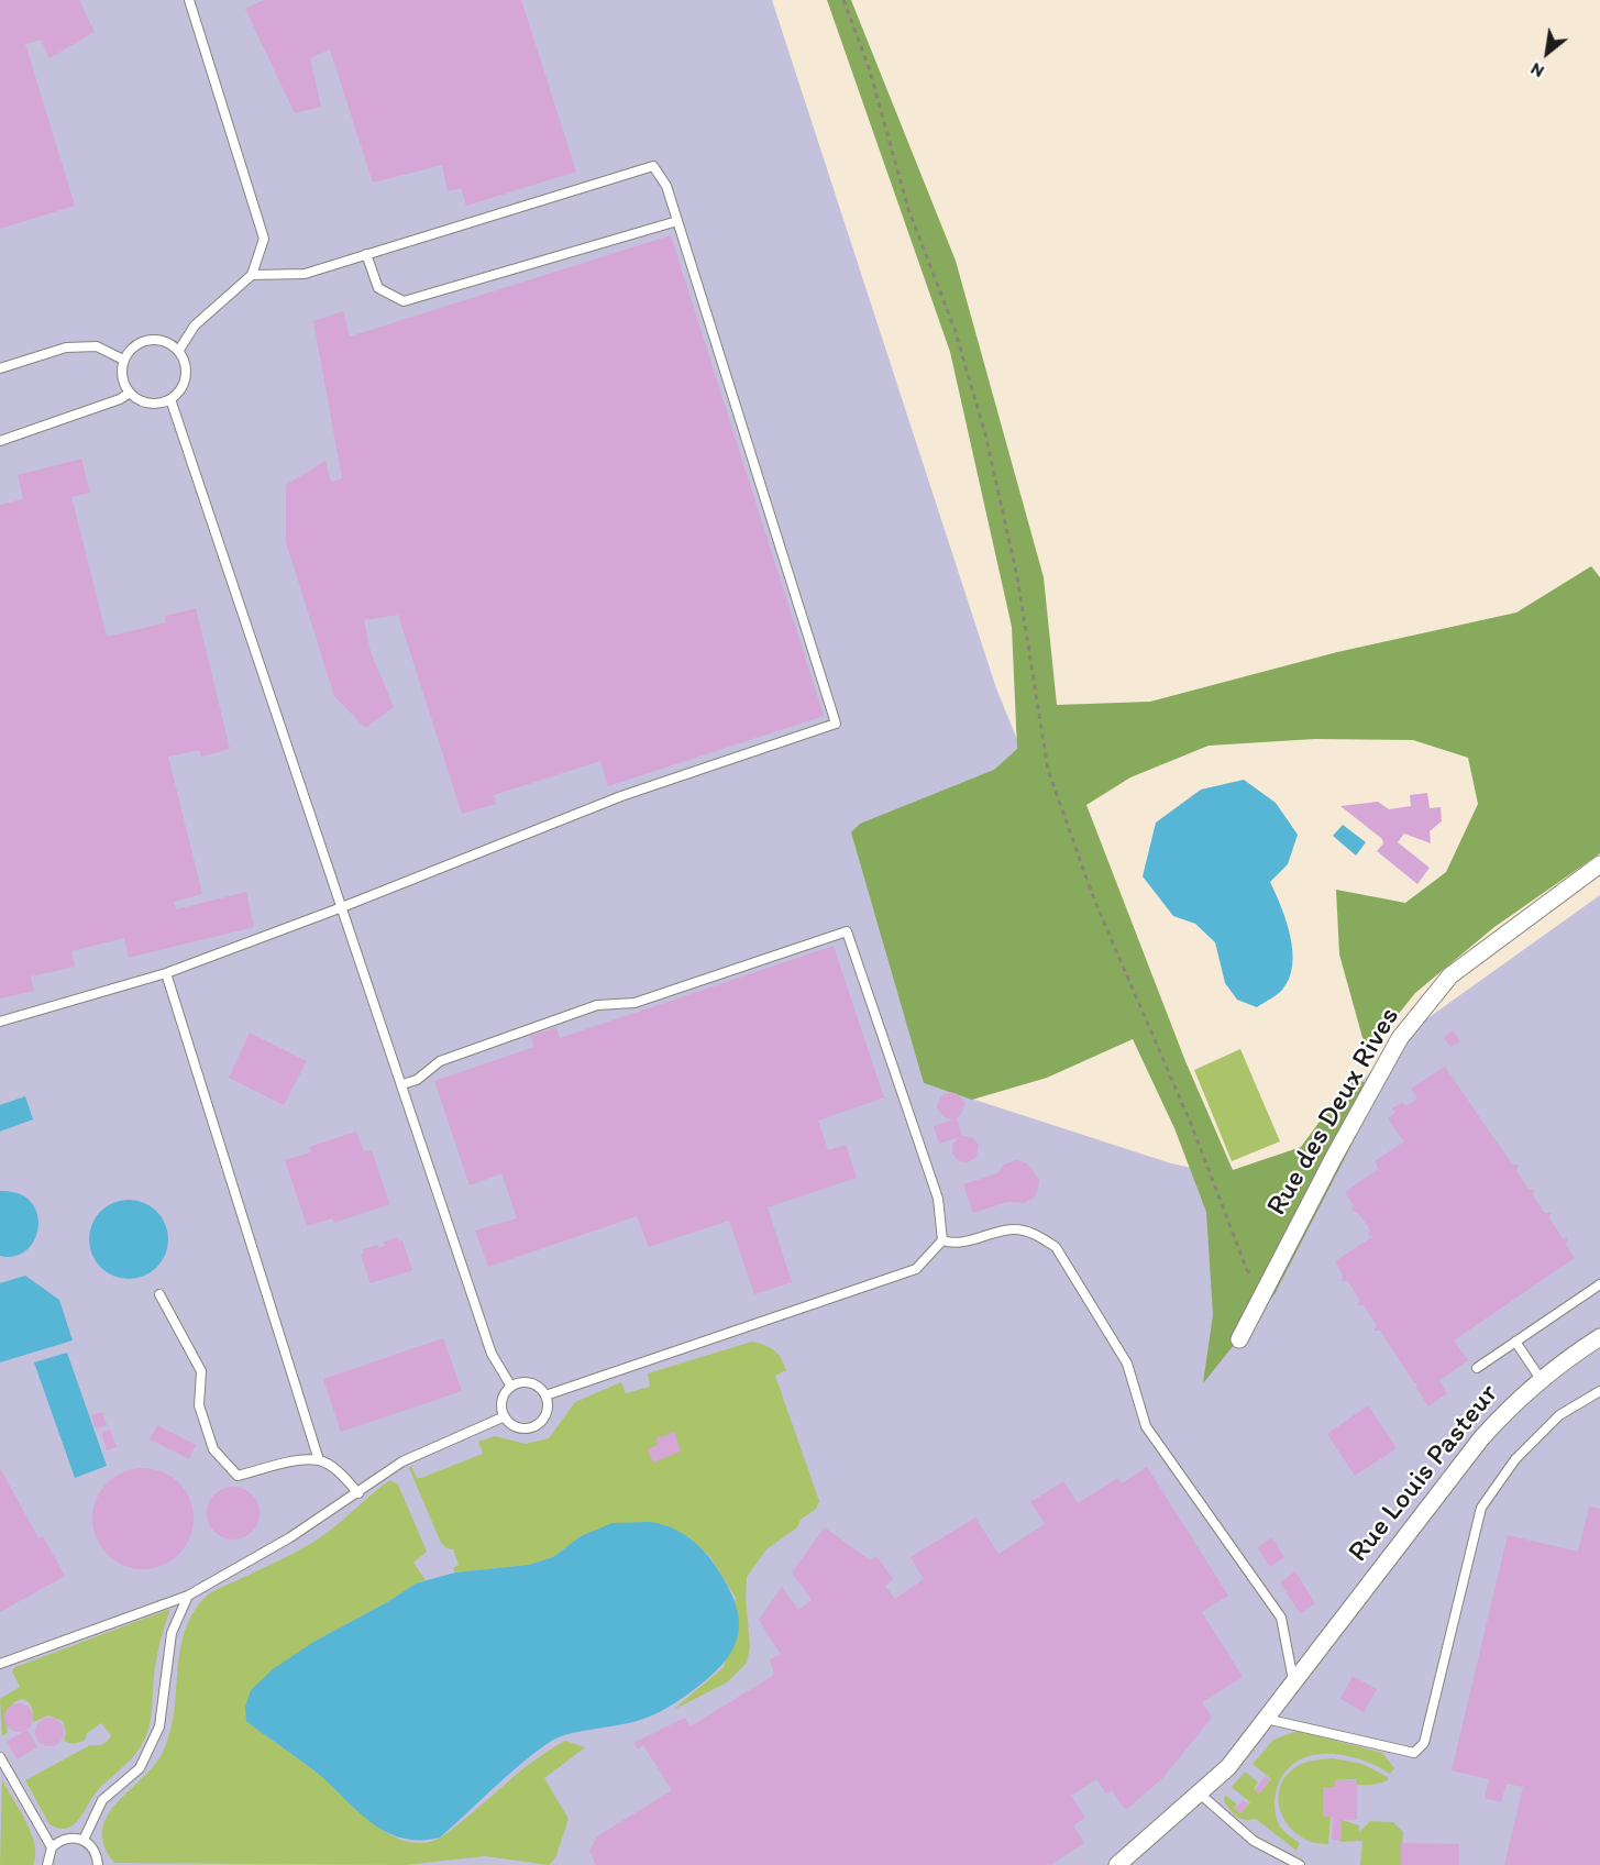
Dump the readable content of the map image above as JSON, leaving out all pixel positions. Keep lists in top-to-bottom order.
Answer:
{
  "streets": {
    "street": ["Rue des Deux Rives", "Rue Louis Pasteur"]
  },
  "north": "bottom left"
}
